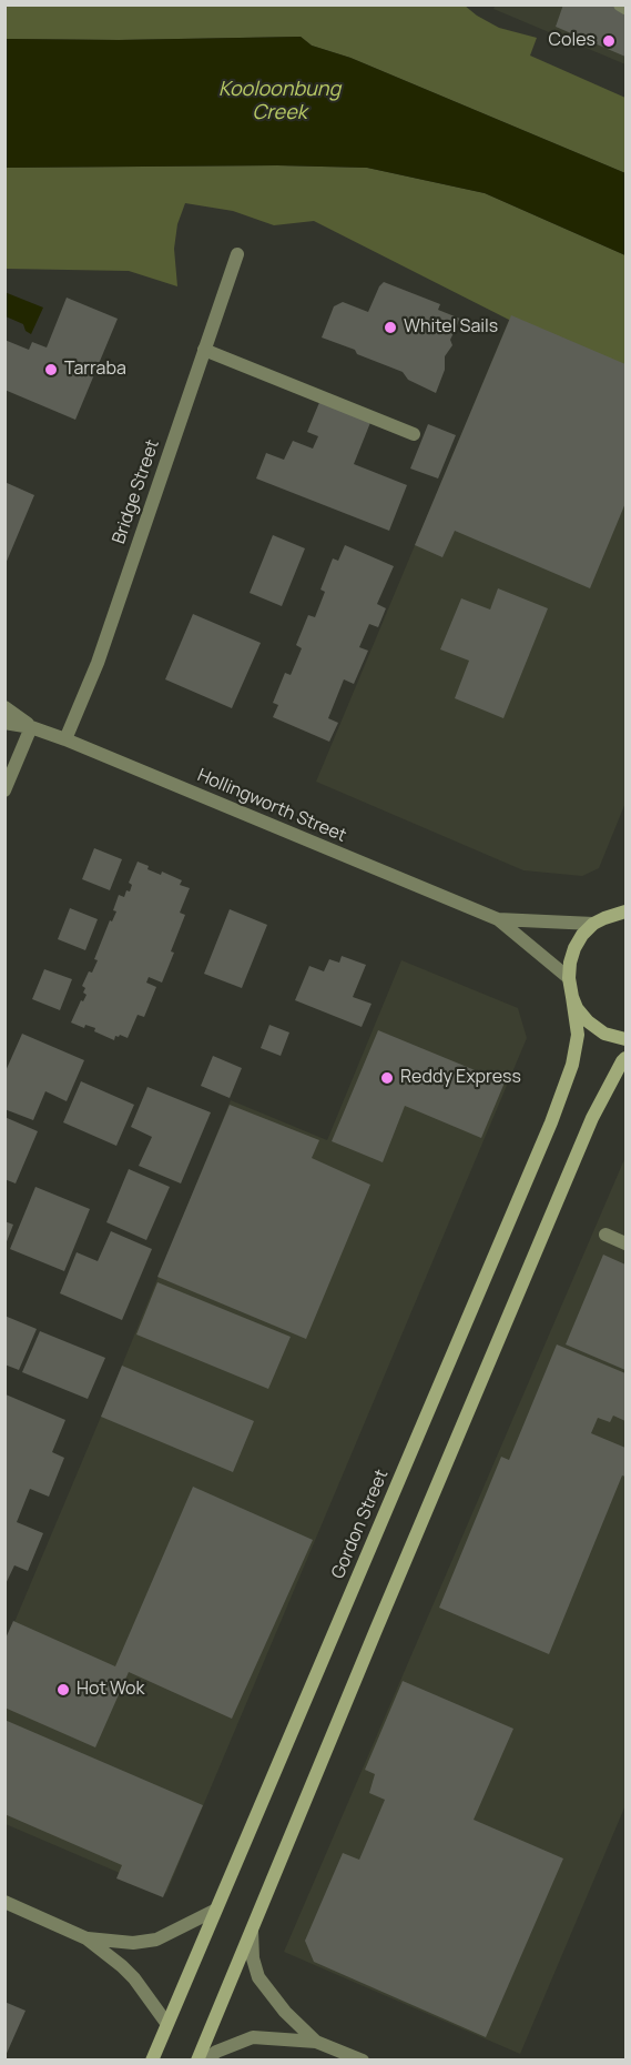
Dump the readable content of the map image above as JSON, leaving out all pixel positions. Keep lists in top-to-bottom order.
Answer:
{
  "streets": {
    "main road": ["Gordon Street"],
    "street": ["Bridge Street", "Hollingworth Street"]
  },
  "crossings": [
    ["Bridge Street", "Hollingworth Street"],
    ["Hollingworth Street", "Gordon Street"]
  ],
  "water": ["Kooloonbung Creek"],
  "places": [
    "Coles",
    "Whitel Sails",
    "Tarraba",
    "Reddy Express",
    "Hot Wok"
  ]
}
